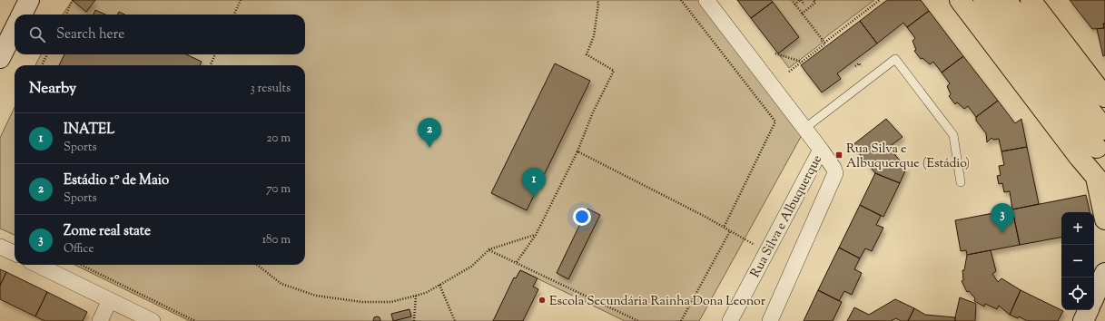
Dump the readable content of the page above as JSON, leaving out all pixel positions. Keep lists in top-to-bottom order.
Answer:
{
  "streets": {
    "street": ["Rua Silva e Albuquerque"]
  },
  "places": {
    "transit": ["Rua Silva e Albuquerque (Estádio)"],
    "other": ["Escola Secundária Rainha Dona Leonor"]
  },
  "page": {
    "search": "Search here",
    "heading": ["Nearby", "3 results"],
    "list": [
      {
        "mark": "1",
        "name": "INATEL",
        "note": "Sports",
        "value": "20 m"
      },
      {
        "mark": "2",
        "name": "Estádio 1º de Maio",
        "note": "Sports",
        "value": "70 m"
      },
      {
        "mark": "3",
        "name": "Zome real state",
        "note": "Office",
        "value": "180 m"
      }
    ],
    "pins": ["2", "1", "3"],
    "map_buttons": ["+", "−"]
  }
}
